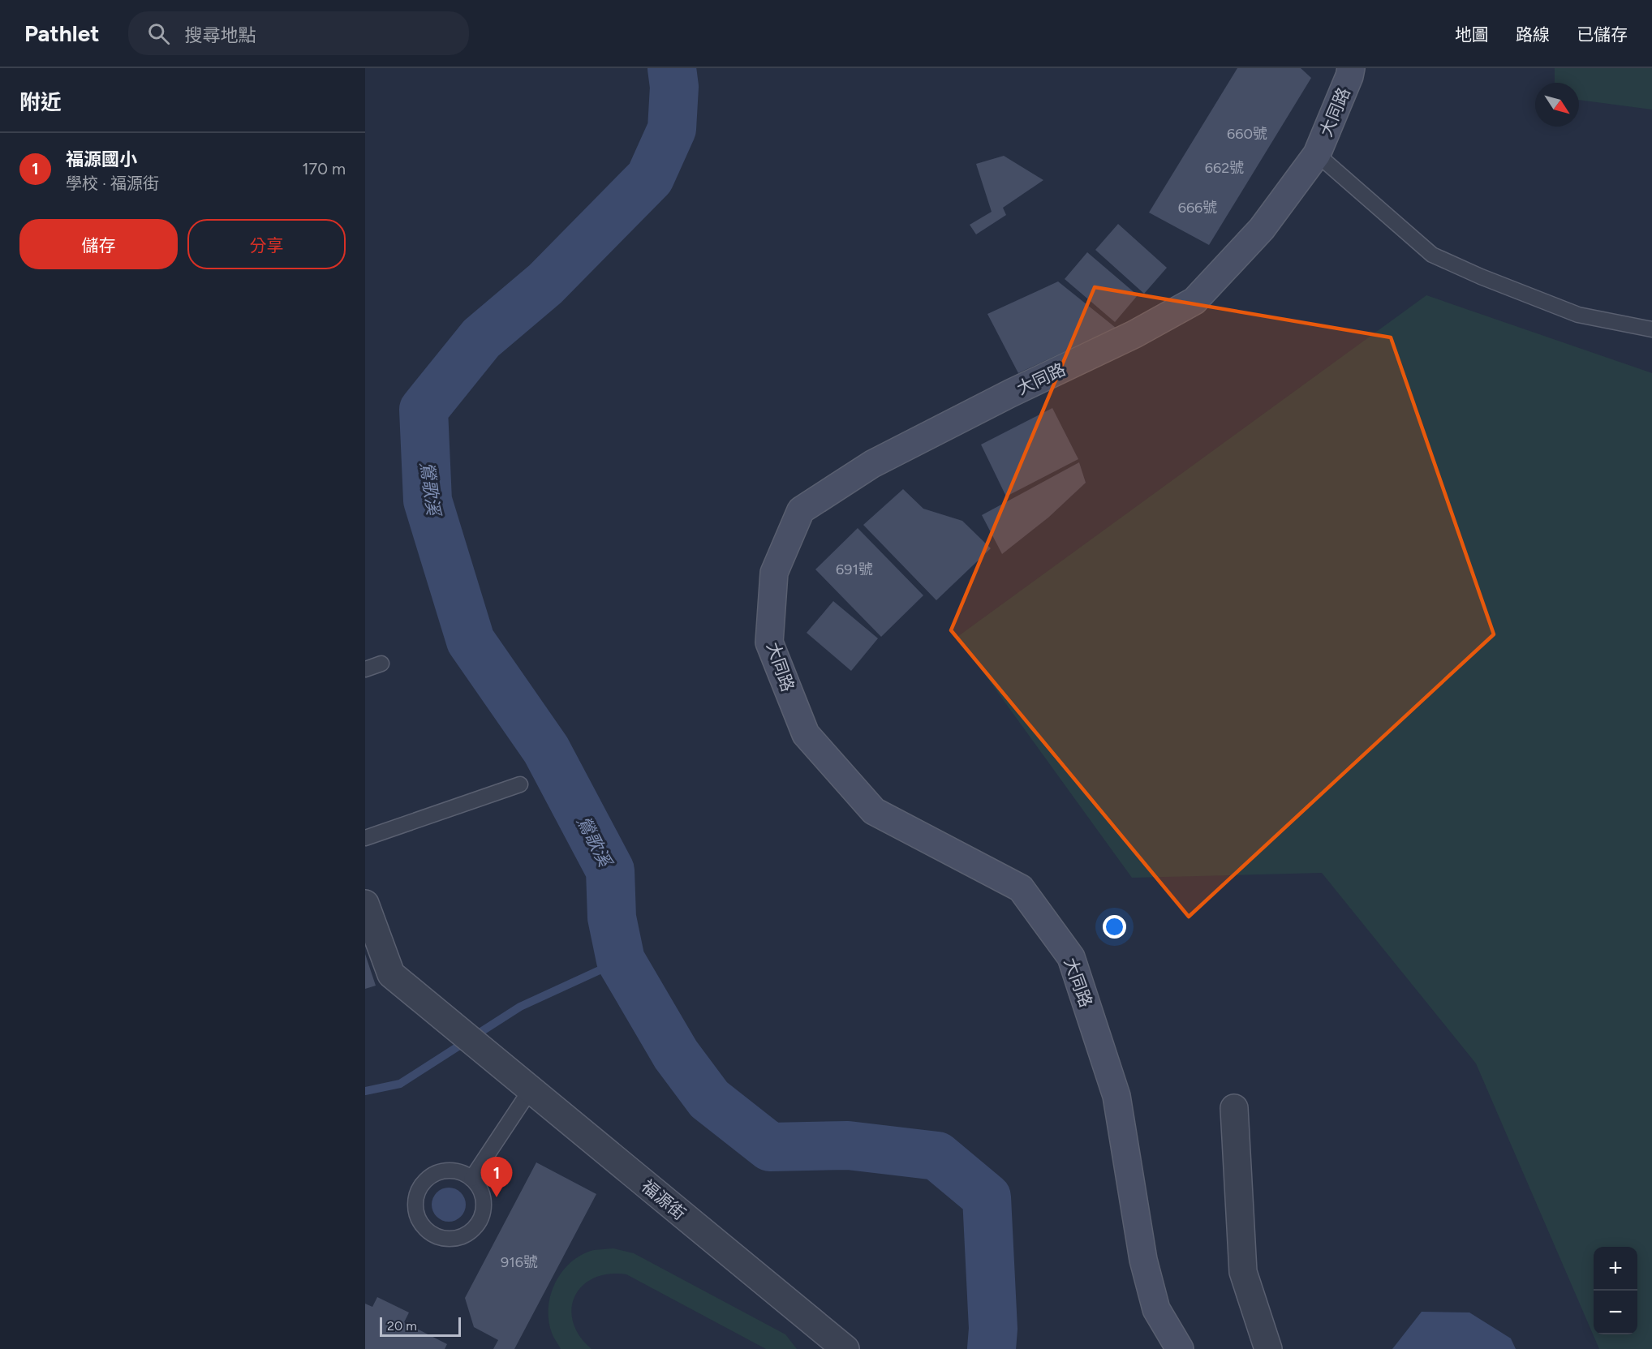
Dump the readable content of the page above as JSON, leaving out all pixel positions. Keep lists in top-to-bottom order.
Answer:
{
  "streets": {
    "street": ["大同路", "福源街"]
  },
  "water": ["鶯歌溪"],
  "house_numbers": [
    "660號",
    "662號",
    "666號",
    "691號",
    "916號"
  ],
  "scale_bar": "20 m",
  "north": "bottom right",
  "page": {
    "header": "Pathlet",
    "search": "搜尋地點",
    "nav": ["地圖", "路線", "已儲存"],
    "heading": "附近",
    "list": [
      {
        "mark": "1",
        "name": "福源國小",
        "note": "學校 · 福源街",
        "value": "170 m"
      }
    ],
    "buttons": ["儲存", "分享"],
    "pins": "1",
    "map_buttons": ["+", "−"],
    "scale": "20 m"
  }
}
